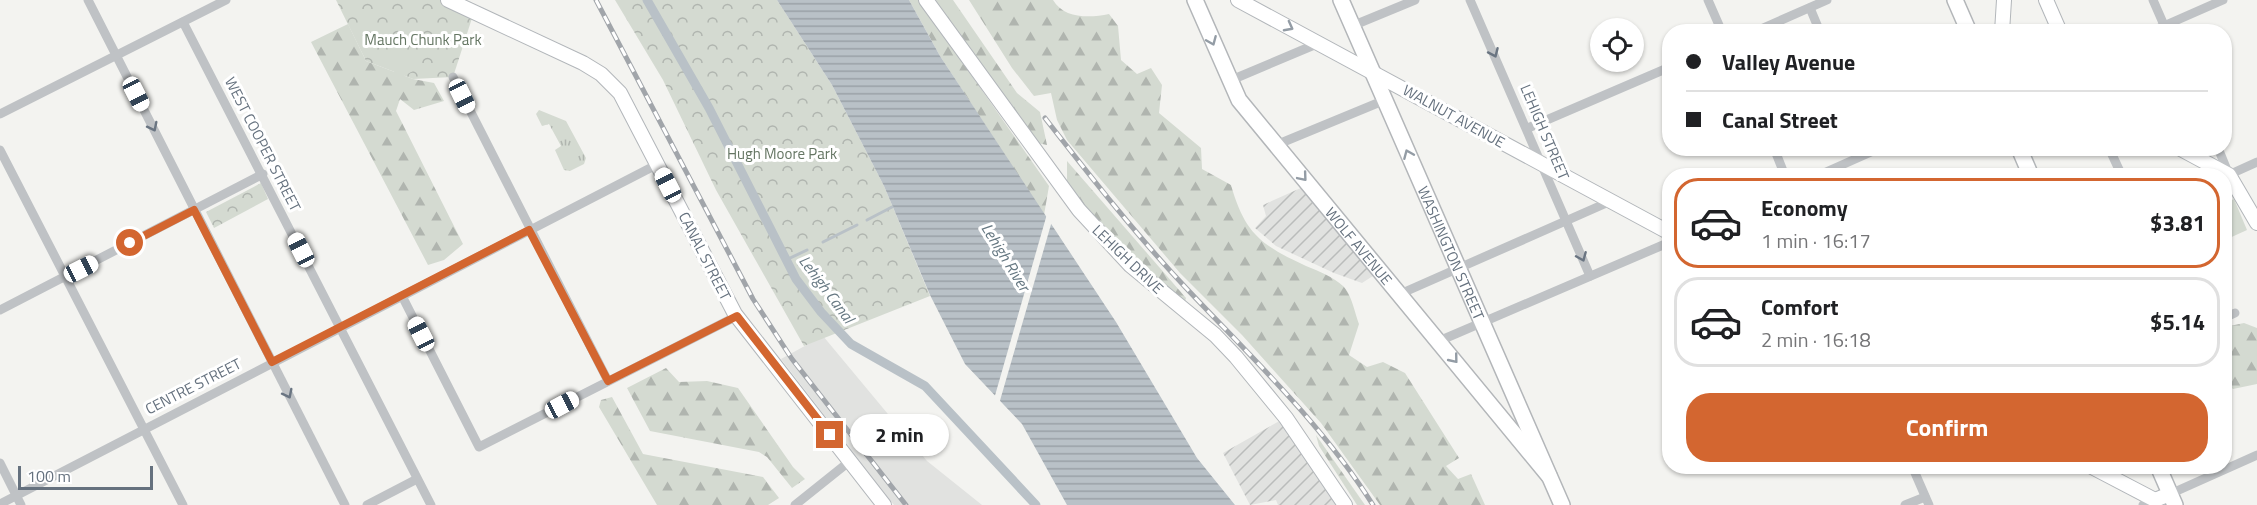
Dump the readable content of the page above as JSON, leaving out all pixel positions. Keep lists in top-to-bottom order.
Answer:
{
  "streets": {
    "main road": ["WOLF AVENUE", "WASHINGTON STREET"],
    "street": [
      "WALNUT AVENUE",
      "LEHIGH STREET",
      "WEST COOPER STREET",
      "CANAL STREET",
      "LEHIGH DRIVE",
      "CENTRE STREET"
    ]
  },
  "crossings": [
    ["WALNUT AVENUE", "LEHIGH STREET"],
    ["WALNUT AVENUE", "WASHINGTON STREET"],
    ["WEST COOPER STREET", "CENTRE STREET"],
    ["WOLF AVENUE", "WASHINGTON STREET"],
    ["CANAL STREET", "CENTRE STREET"]
  ],
  "one_way": ["LEHIGH STREET", "WOLF AVENUE"],
  "water": ["Lehigh River", "Lehigh Canal"],
  "parks": ["Mauch Chunk Park", "Hugh Moore Park"],
  "scale_bar": "100 m",
  "page": {
    "banner": ["Valley Avenue", "Canal Street"],
    "list": [
      {
        "name": "Economy",
        "note": "1 min · 16:17",
        "value": "$3.81"
      },
      {
        "name": "Comfort",
        "note": "2 min · 16:18",
        "value": "$5.14"
      }
    ],
    "buttons": "Confirm",
    "bubble": "2 min",
    "scale": "100 m"
  }
}
